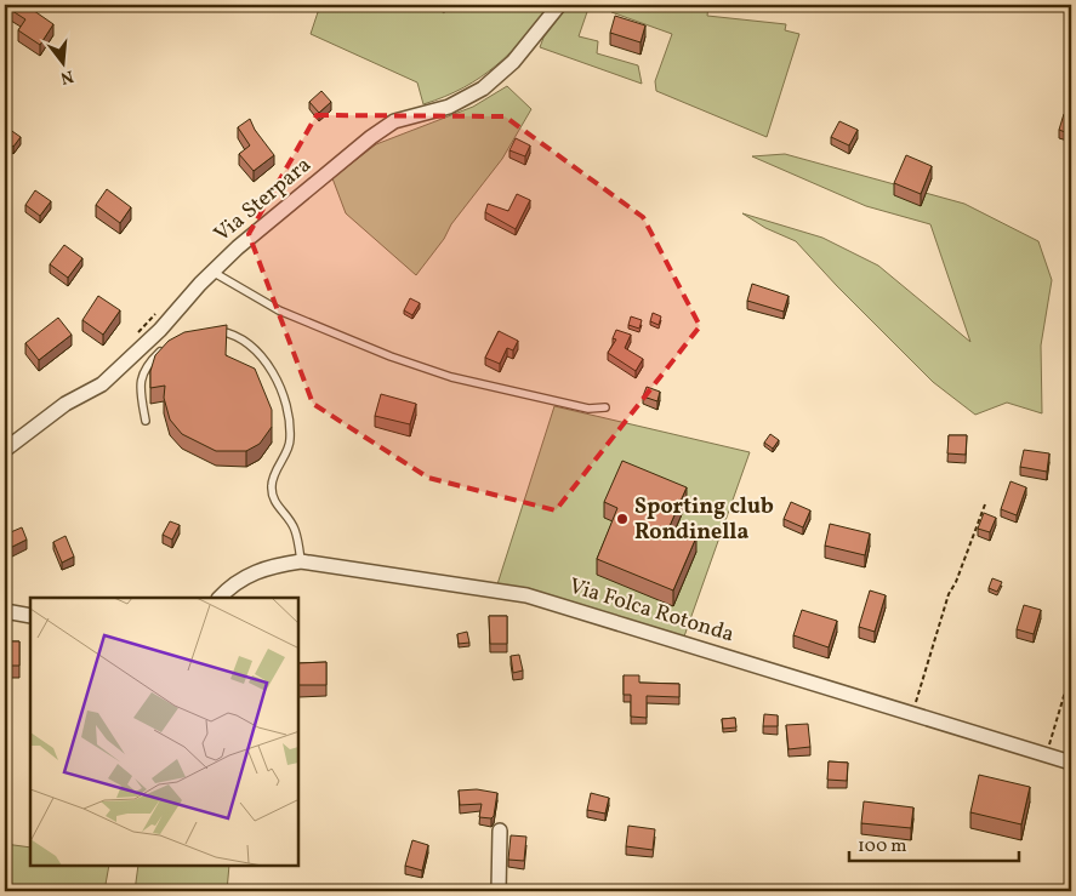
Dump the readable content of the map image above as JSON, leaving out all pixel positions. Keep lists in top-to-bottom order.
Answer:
{
  "streets": {
    "street": ["Via Sterpara", "Via Folca Rotonda"]
  },
  "places": ["Sporting club Rondinella"],
  "scale_bar": "100 m",
  "north": "bottom"
}
